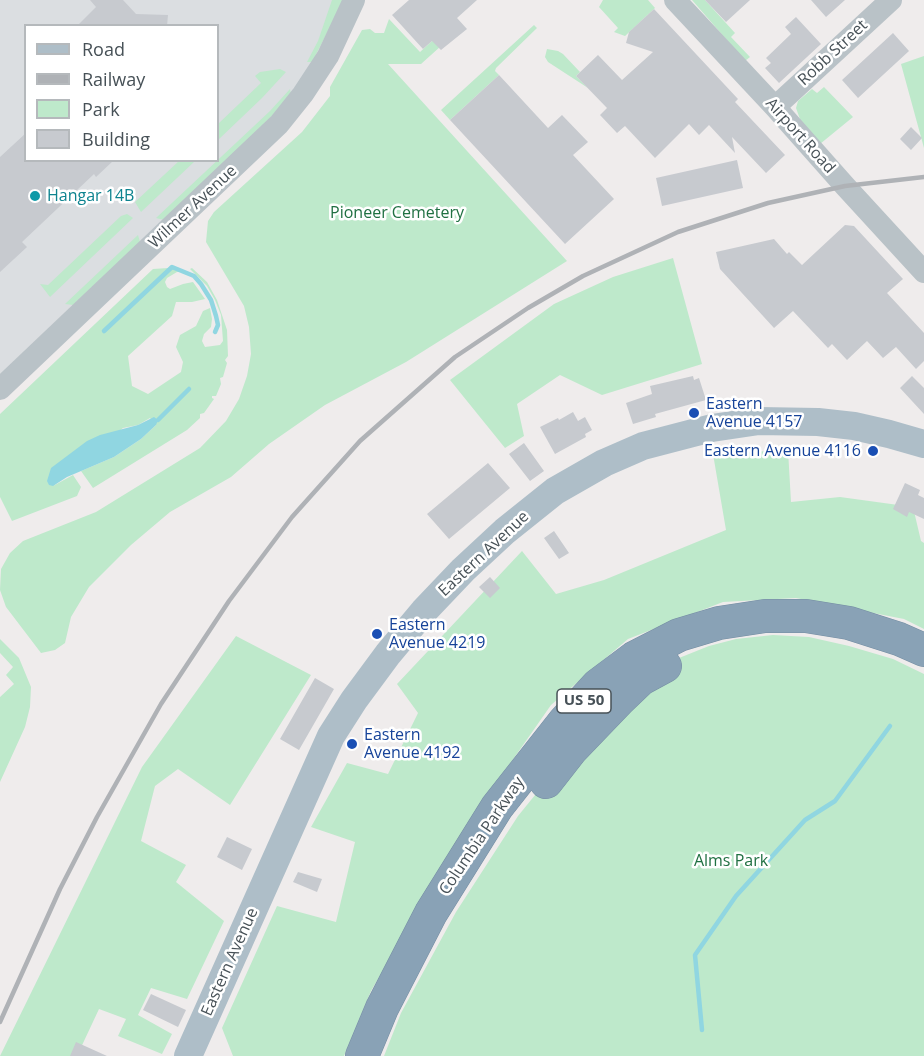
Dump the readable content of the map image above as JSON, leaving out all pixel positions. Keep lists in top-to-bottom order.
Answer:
{
  "streets": {
    "highway": ["US 50", "Columbia Parkway"],
    "main road": ["Eastern Avenue"],
    "street": ["Robb Street", "Airport Road", "Wilmer Avenue"]
  },
  "crossings": [
    ["Robb Street", "Airport Road"]
  ],
  "parks": ["Pioneer Cemetery", "Alms Park"],
  "places": [
    "Hangar 14B",
    "Eastern Avenue 4157",
    "Eastern Avenue 4116",
    "Eastern Avenue 4219",
    "Eastern Avenue 4192"
  ],
  "legend": [
    "Road",
    "Railway",
    "Park",
    "Building"
  ]
}
